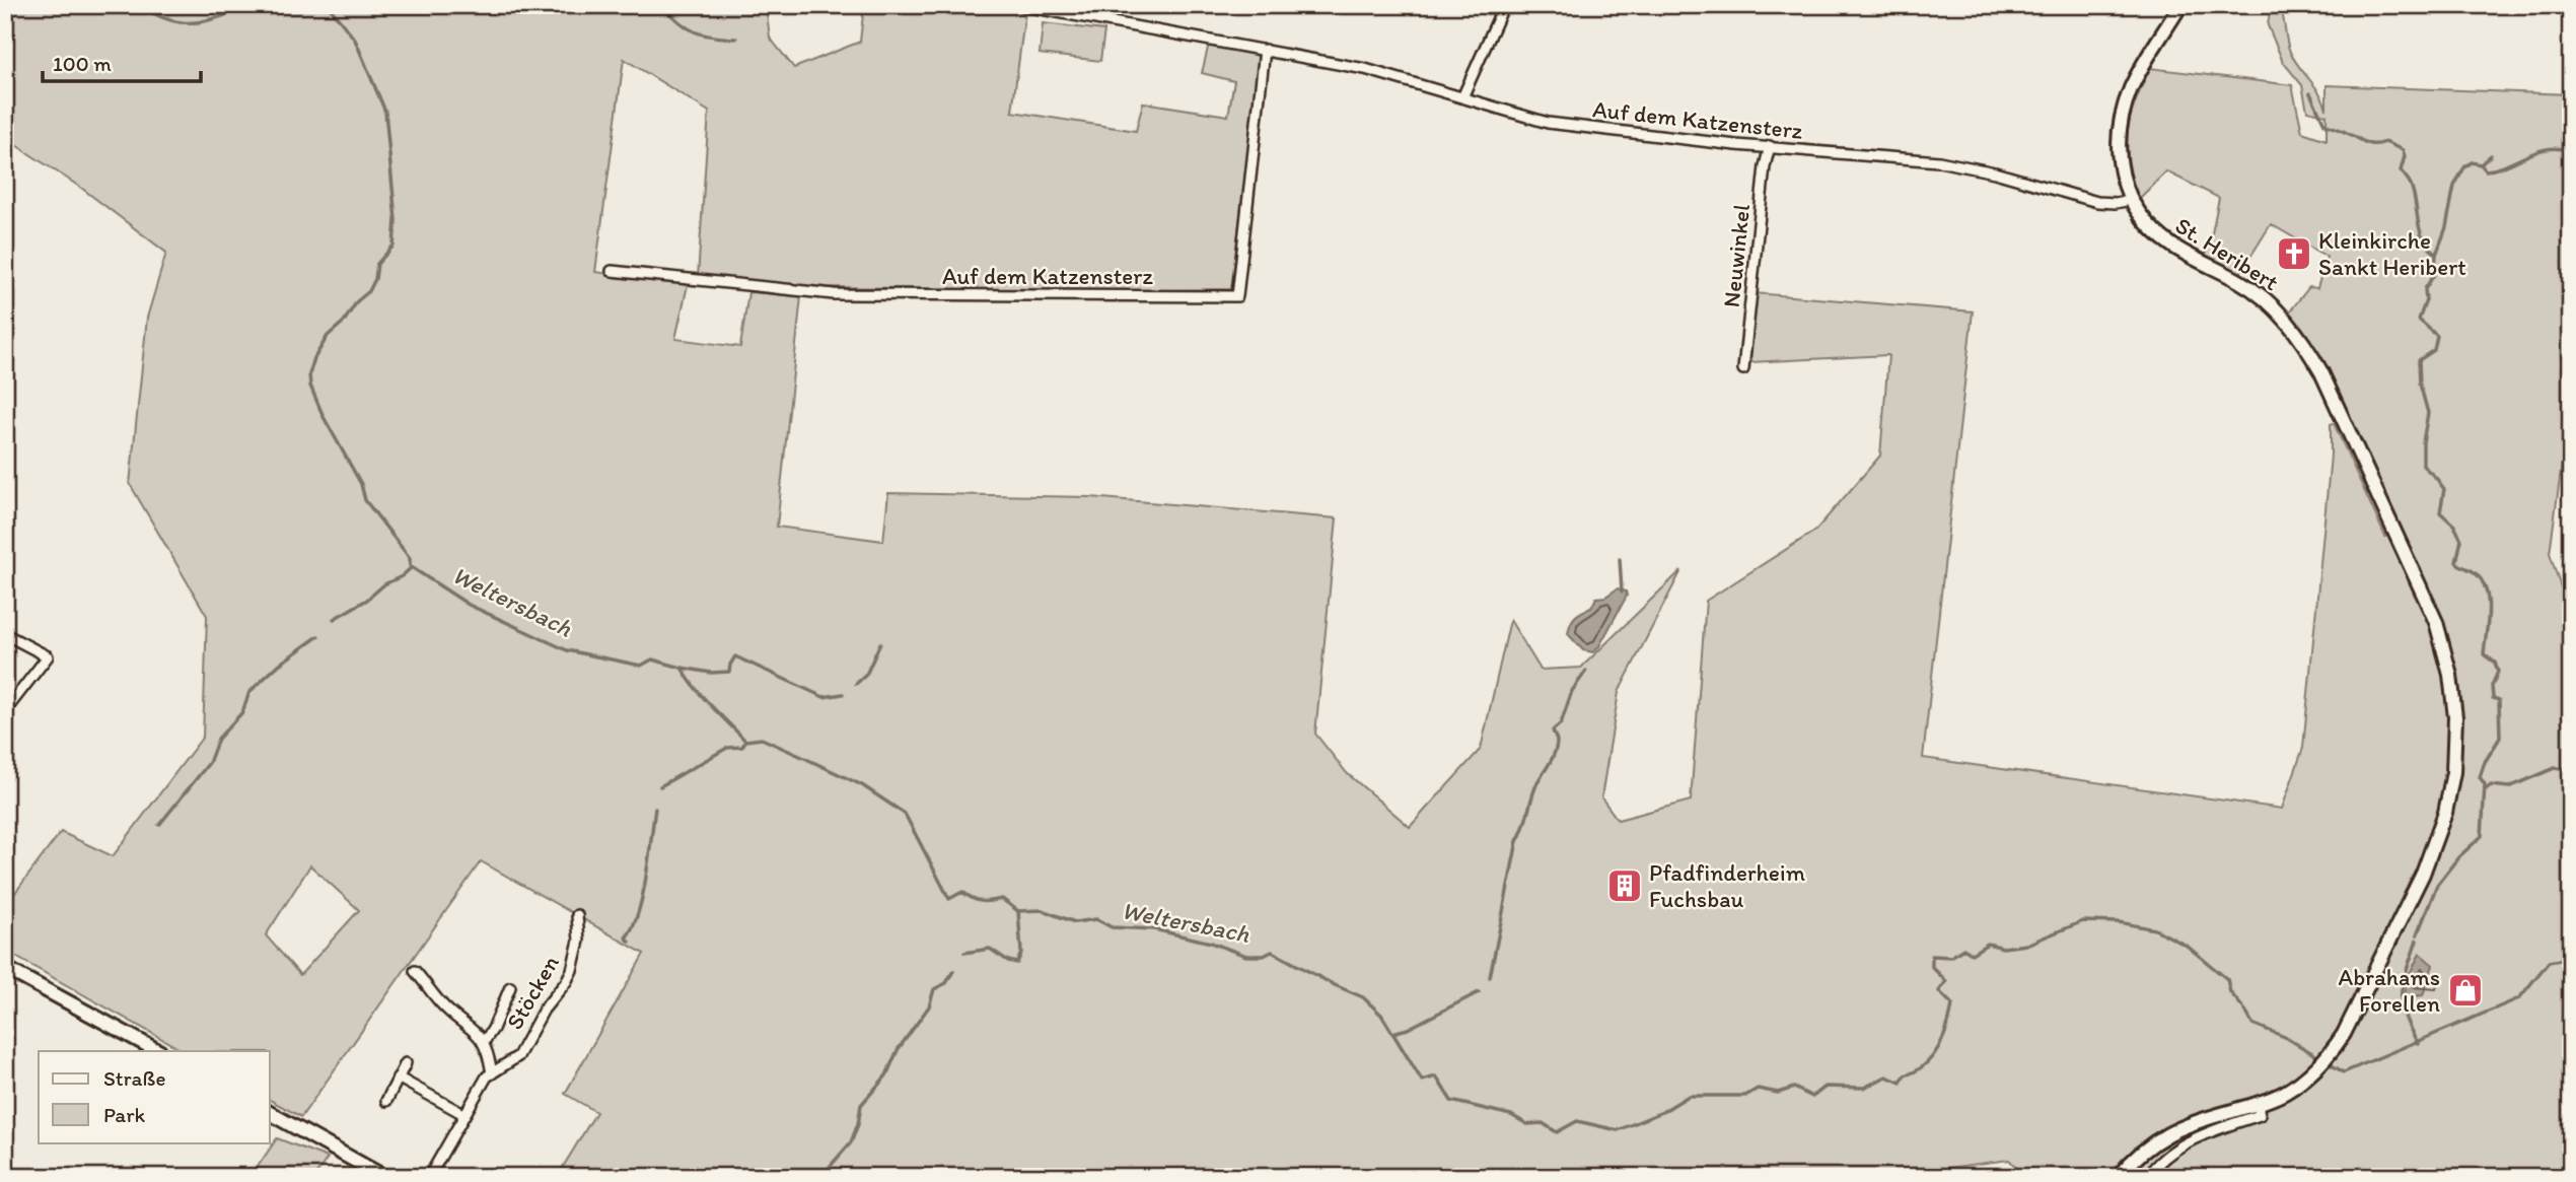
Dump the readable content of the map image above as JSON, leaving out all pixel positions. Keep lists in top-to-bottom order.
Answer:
{
  "streets": {
    "street": [
      "Auf dem Katzensterz",
      "St. Heribert",
      "Neuwinkel",
      "Stöcken"
    ]
  },
  "crossings": [
    ["Auf dem Katzensterz", "St. Heribert"],
    ["Auf dem Katzensterz", "Neuwinkel"]
  ],
  "water": ["Weltersbach"],
  "places": {
    "church": ["Kleinkirche Sankt Heribert"],
    "building": ["Pfadfinderheim Fuchsbau"],
    "shop": ["Abrahams Forellen"]
  },
  "legend": ["Straße", "Park"],
  "scale_bar": "100 m"
}
